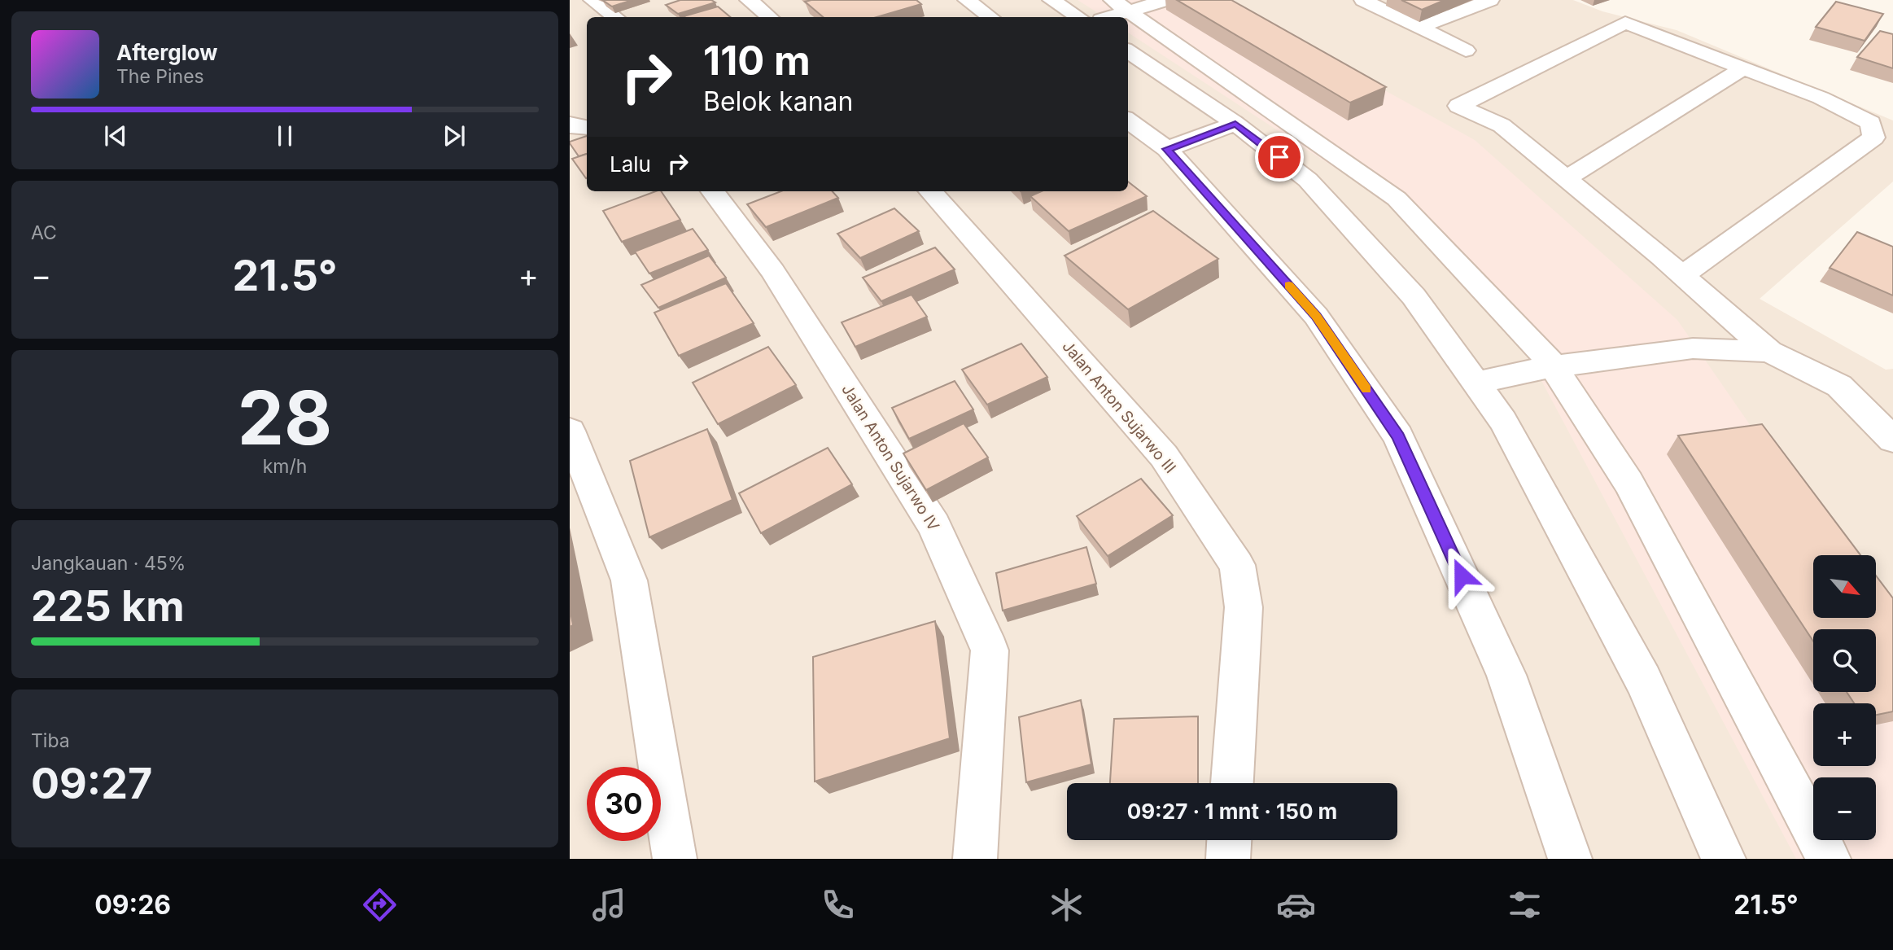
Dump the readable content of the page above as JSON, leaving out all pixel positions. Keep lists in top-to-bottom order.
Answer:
{
  "streets": {
    "street": ["Jalan Anton Sujarwo III", "Jalan Anton Sujarwo IV"]
  },
  "north": "bottom right",
  "page": {
    "turn": ["110 m", "Belok kanan"],
    "song": ["Afterglow", "The Pines"],
    "then": "Lalu",
    "tile": [
      "AC",
      ["28", "km/h"],
      ["Jangkauan · 45%", "225 km"],
      ["Tiba", "09:27"]
    ],
    "heat": ["−", "21.5°", "+"],
    "map_buttons": ["+", "−"],
    "limit": "30",
    "trip": "09:27 · 1 mnt · 150 m",
    "tabs": ["09:26", "21.5°"]
  }
}
